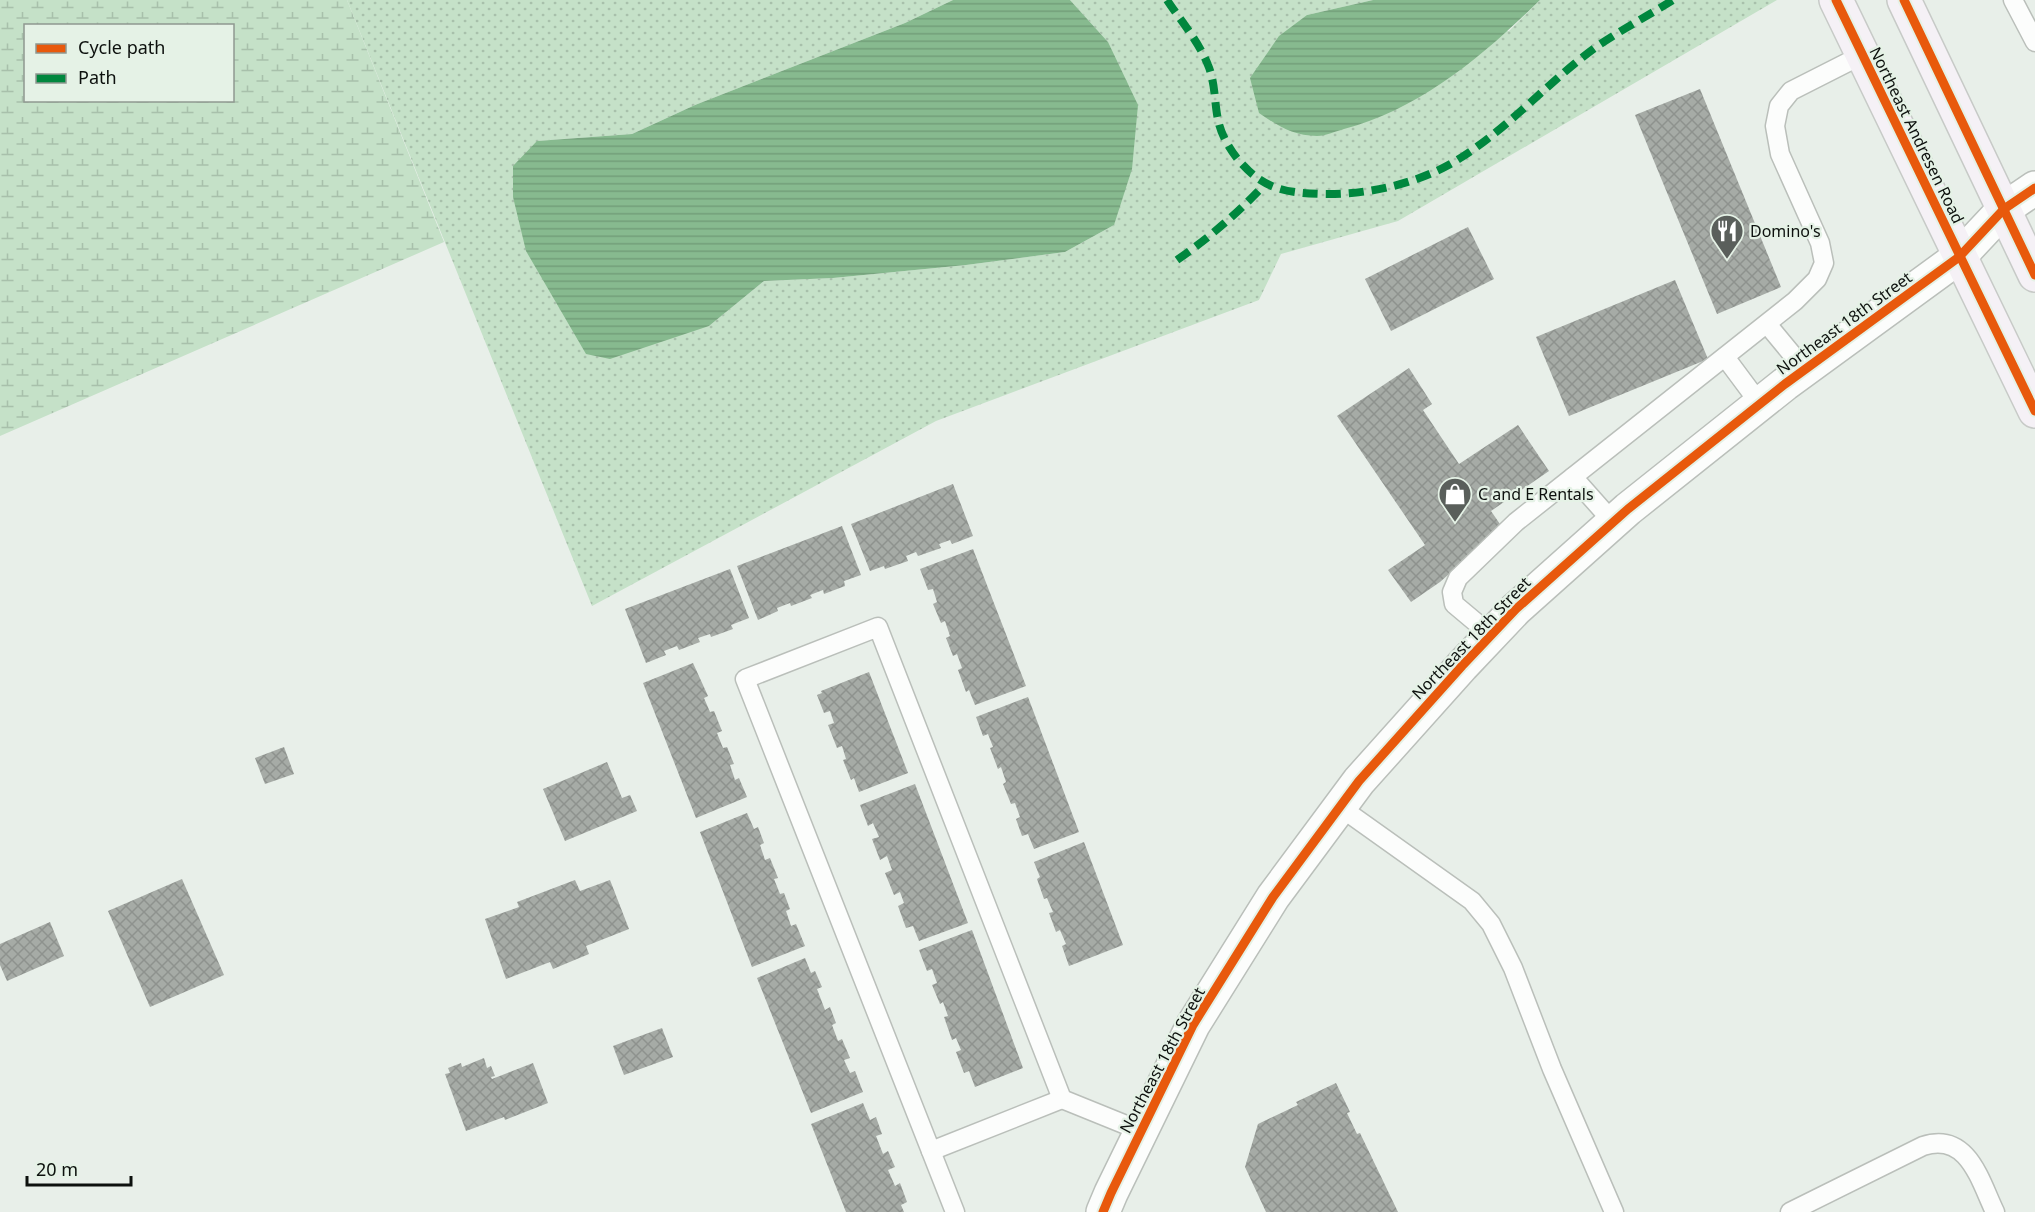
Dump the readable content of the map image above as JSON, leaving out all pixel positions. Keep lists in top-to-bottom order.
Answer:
{
  "streets": {
    "main road": ["Northeast Andresen Road"],
    "street": ["Northeast 18th Street"]
  },
  "crossings": [
    ["Northeast Andresen Road", "Northeast 18th Street"]
  ],
  "places": {
    "restaurant": ["Domino's"],
    "shop": ["C and E Rentals"]
  },
  "legend": ["Cycle path", "Path"],
  "scale_bar": "20 m"
}
